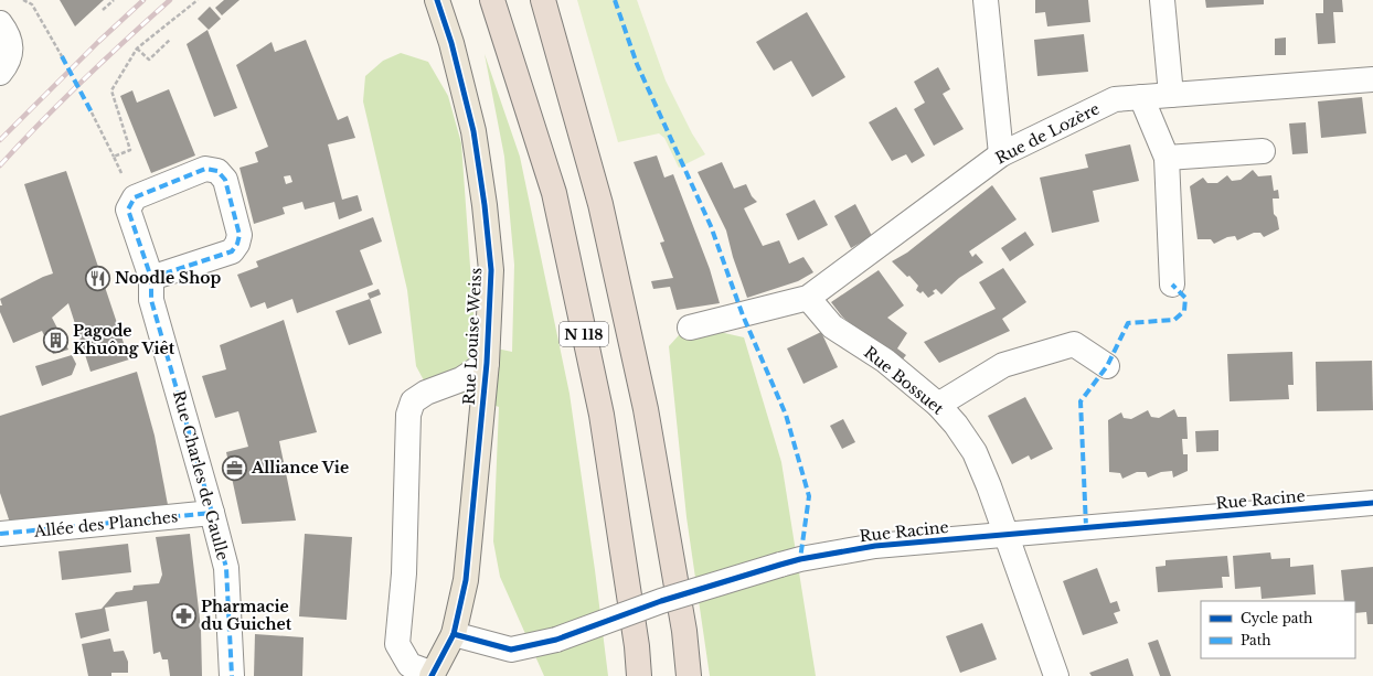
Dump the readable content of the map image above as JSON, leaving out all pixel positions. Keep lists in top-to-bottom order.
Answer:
{
  "streets": {
    "highway": ["N 118"],
    "main road": ["Rue Louise Weiss"],
    "street": [
      "Rue de Lozère",
      "Rue Bossuet",
      "Rue Charles de Gaulle",
      "Rue Racine",
      "Allée des Planches"
    ]
  },
  "crossings": [
    ["Rue de Lozère", "Rue Bossuet"],
    ["Rue Louise Weiss", "Rue Racine"],
    ["Rue Bossuet", "Rue Racine"],
    ["Rue Charles de Gaulle", "Allée des Planches"]
  ],
  "places": {
    "restaurant": ["Noodle Shop"],
    "building": ["Pagode Khuông Viêt"],
    "office": ["Alliance Vie"],
    "pharmacy": ["Pharmacie du Guichet"]
  },
  "legend": ["Cycle path", "Path"]
}
